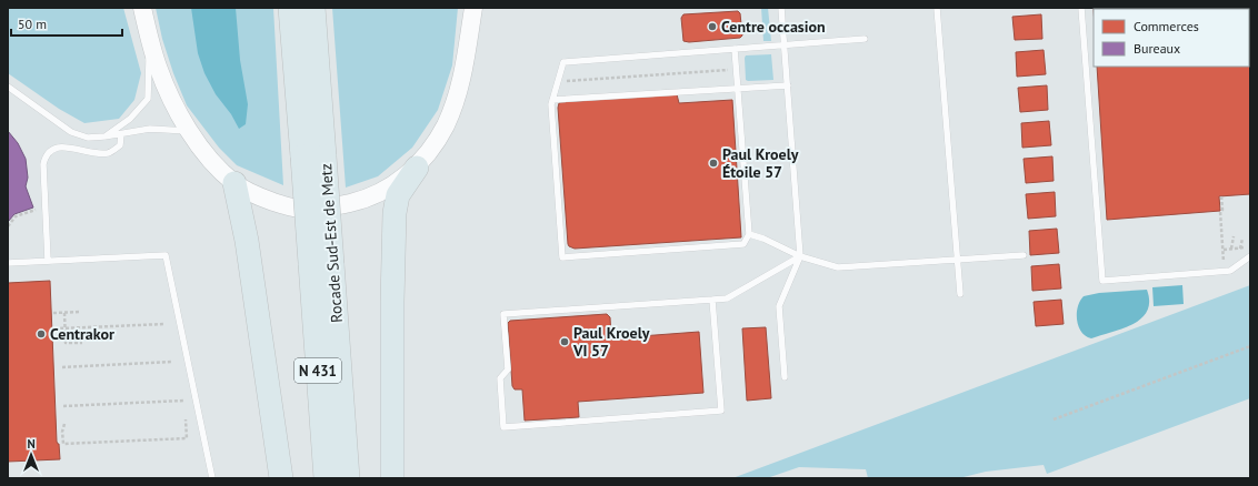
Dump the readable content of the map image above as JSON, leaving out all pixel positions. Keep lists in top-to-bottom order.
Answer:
{
  "streets": {
    "highway": ["Rocade Sud-Est de Metz", "N 431"]
  },
  "places": [
    "Centre occasion",
    "Paul Kroely Étoile 57",
    "Centrakor",
    "Paul Kroely VI 57"
  ],
  "legend": ["Commerces", "Bureaux"],
  "scale_bar": "50 m",
  "north": "top"
}
